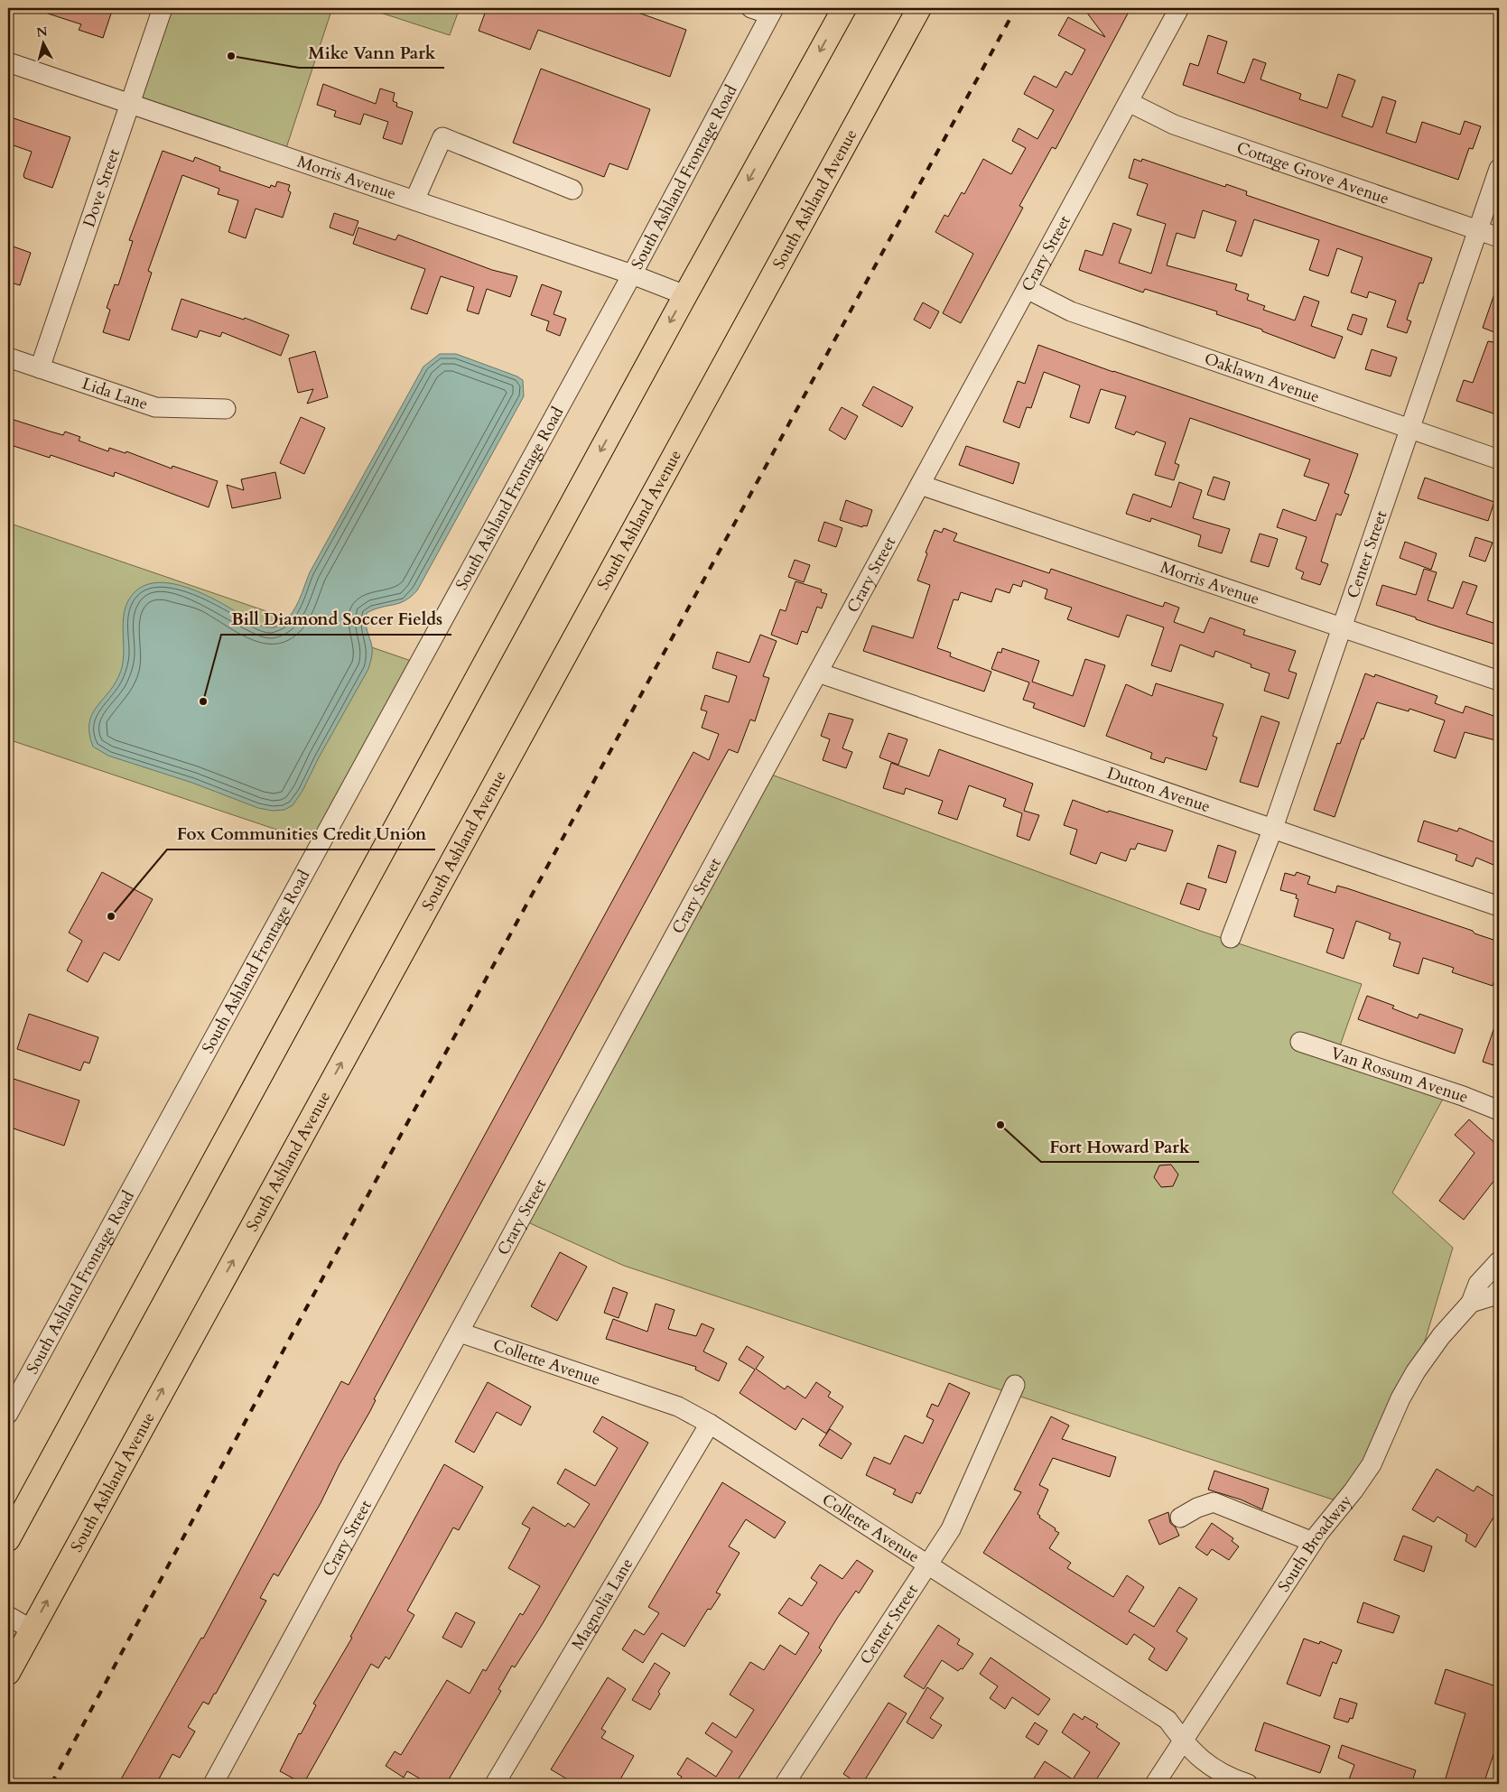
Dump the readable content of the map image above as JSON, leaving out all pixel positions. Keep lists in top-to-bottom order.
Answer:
{
  "streets": {
    "main road": ["South Ashland Avenue"],
    "street": [
      "Cottage Grove Avenue",
      "South Ashland Frontage Road",
      "Morris Avenue",
      "Dove Street",
      "Crary Street",
      "Oaklawn Avenue",
      "Lida Lane",
      "Center Street",
      "Dutton Avenue",
      "Van Rossum Avenue",
      "Collette Avenue",
      "South Broadway",
      "Magnolia Lane"
    ]
  },
  "crossings": [
    ["Cottage Grove Avenue", "Crary Street"],
    ["Cottage Grove Avenue", "Center Street"],
    ["South Ashland Frontage Road", "Morris Avenue"],
    ["Morris Avenue", "Dove Street"],
    ["Morris Avenue", "Crary Street"],
    ["Morris Avenue", "Center Street"],
    ["Dove Street", "Lida Lane"],
    ["Crary Street", "Oaklawn Avenue"],
    ["Crary Street", "Dutton Avenue"],
    ["Crary Street", "Collette Avenue"],
    ["Oaklawn Avenue", "Center Street"],
    ["Center Street", "Dutton Avenue"],
    ["Center Street", "Collette Avenue"],
    ["Collette Avenue", "South Broadway"],
    ["Collette Avenue", "Magnolia Lane"]
  ],
  "places": [
    "Mike Vann Park",
    "Bill Diamond Soccer Fields",
    "Fox Communities Credit Union",
    "Fort Howard Park"
  ],
  "north": "top"
}
